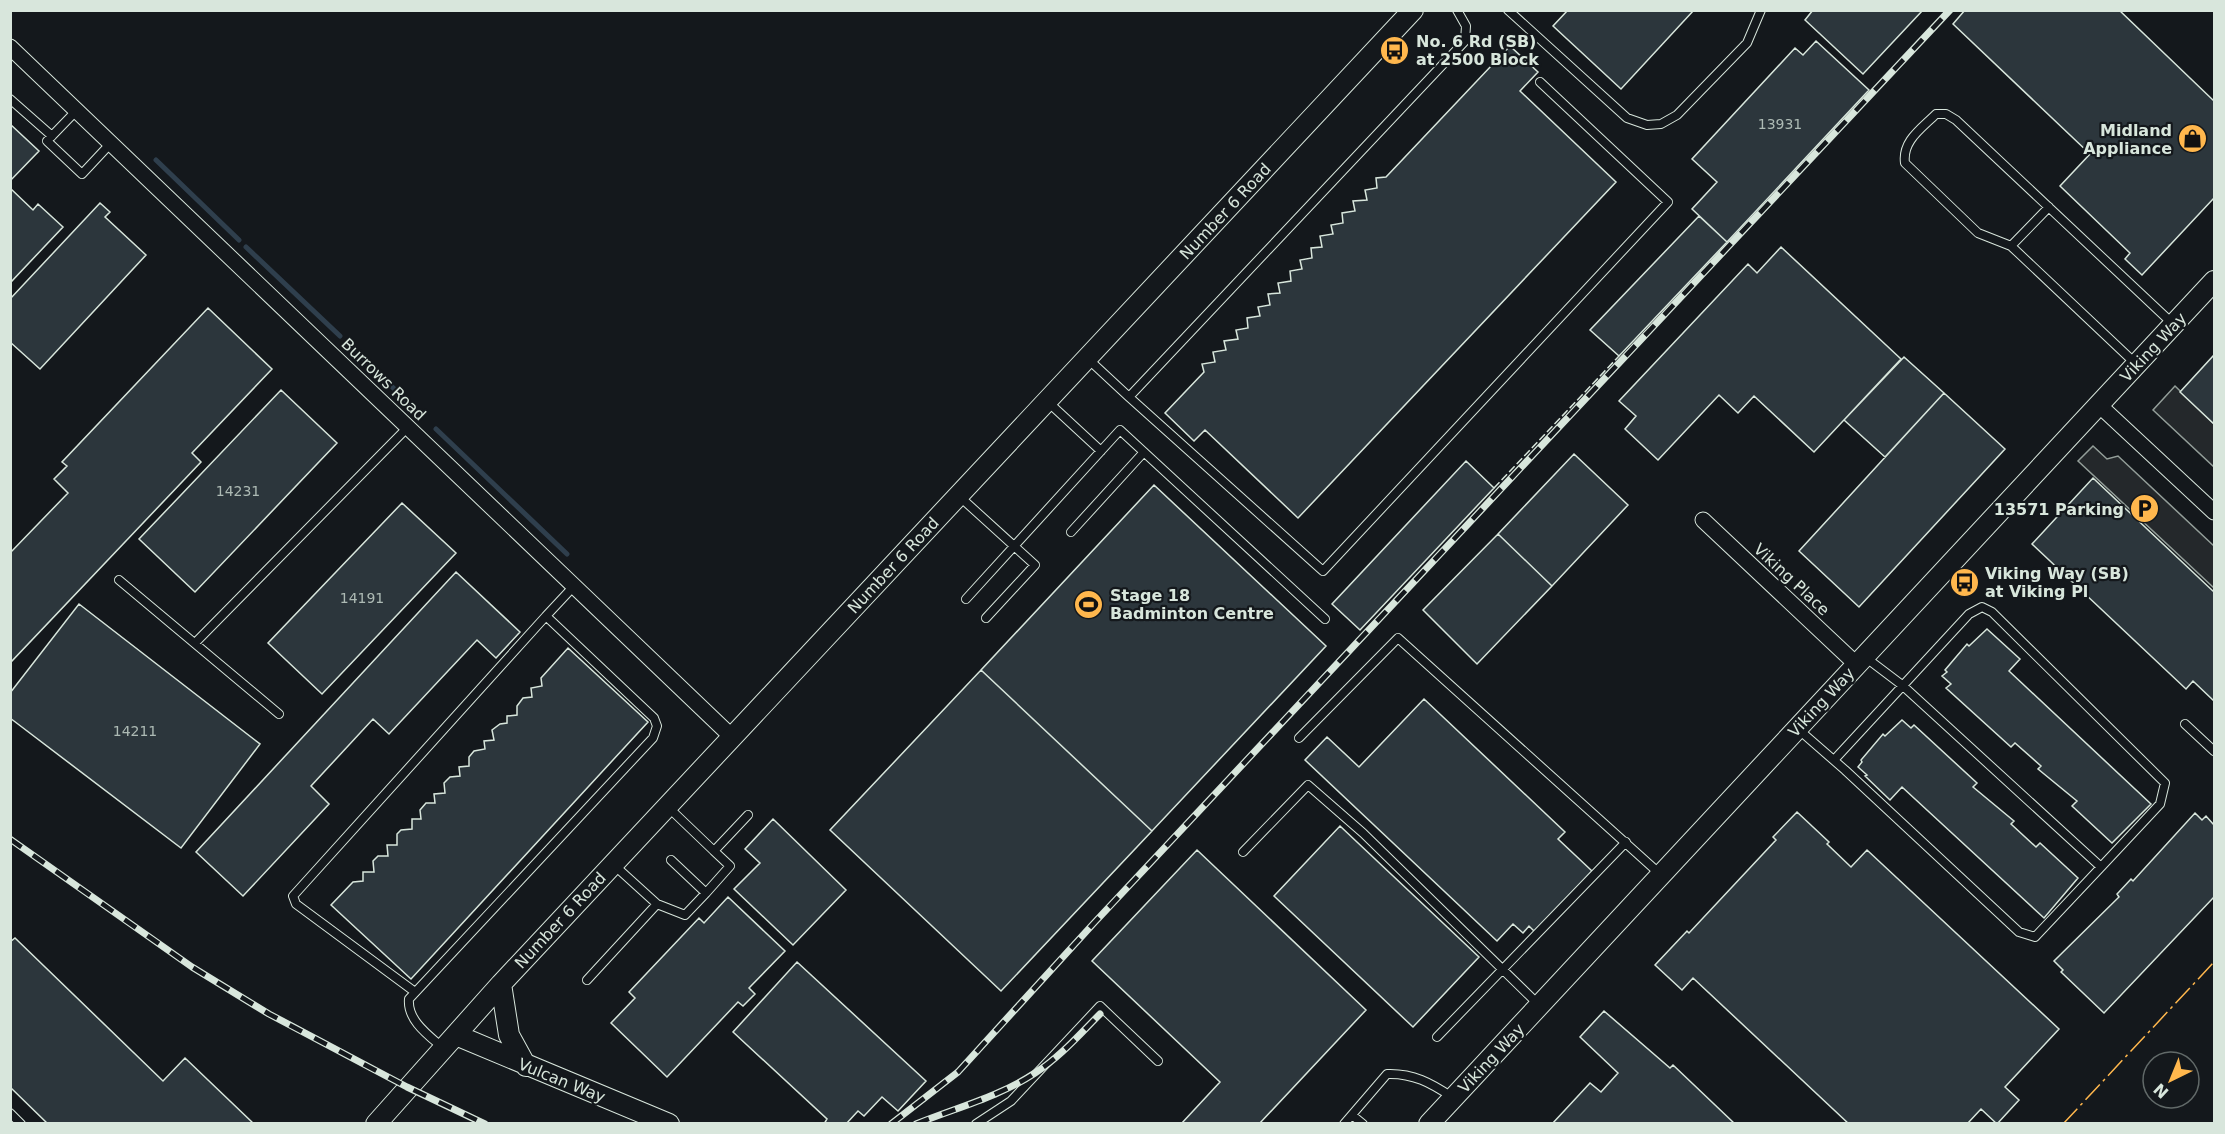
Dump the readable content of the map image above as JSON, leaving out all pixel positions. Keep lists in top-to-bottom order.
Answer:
{
  "streets": {
    "street": [
      "Number 6 Road",
      "Viking Way",
      "Burrows Road",
      "Viking Place",
      "Vulcan Way"
    ]
  },
  "crossings": [
    ["Number 6 Road", "Burrows Road"],
    ["Number 6 Road", "Vulcan Way"],
    ["Viking Way", "Viking Place"]
  ],
  "places": {
    "bus stop": ["No. 6 Rd (SB) at 2500 Block", "Viking Way (SB) at Viking Pl"],
    "shop": ["Midland Appliance"],
    "parking": ["13571 Parking"],
    "sports": ["Stage 18 Badminton Centre"]
  },
  "house_numbers": [
    "13931",
    "14231",
    "14191",
    "14211"
  ],
  "north": "bottom left"
}
